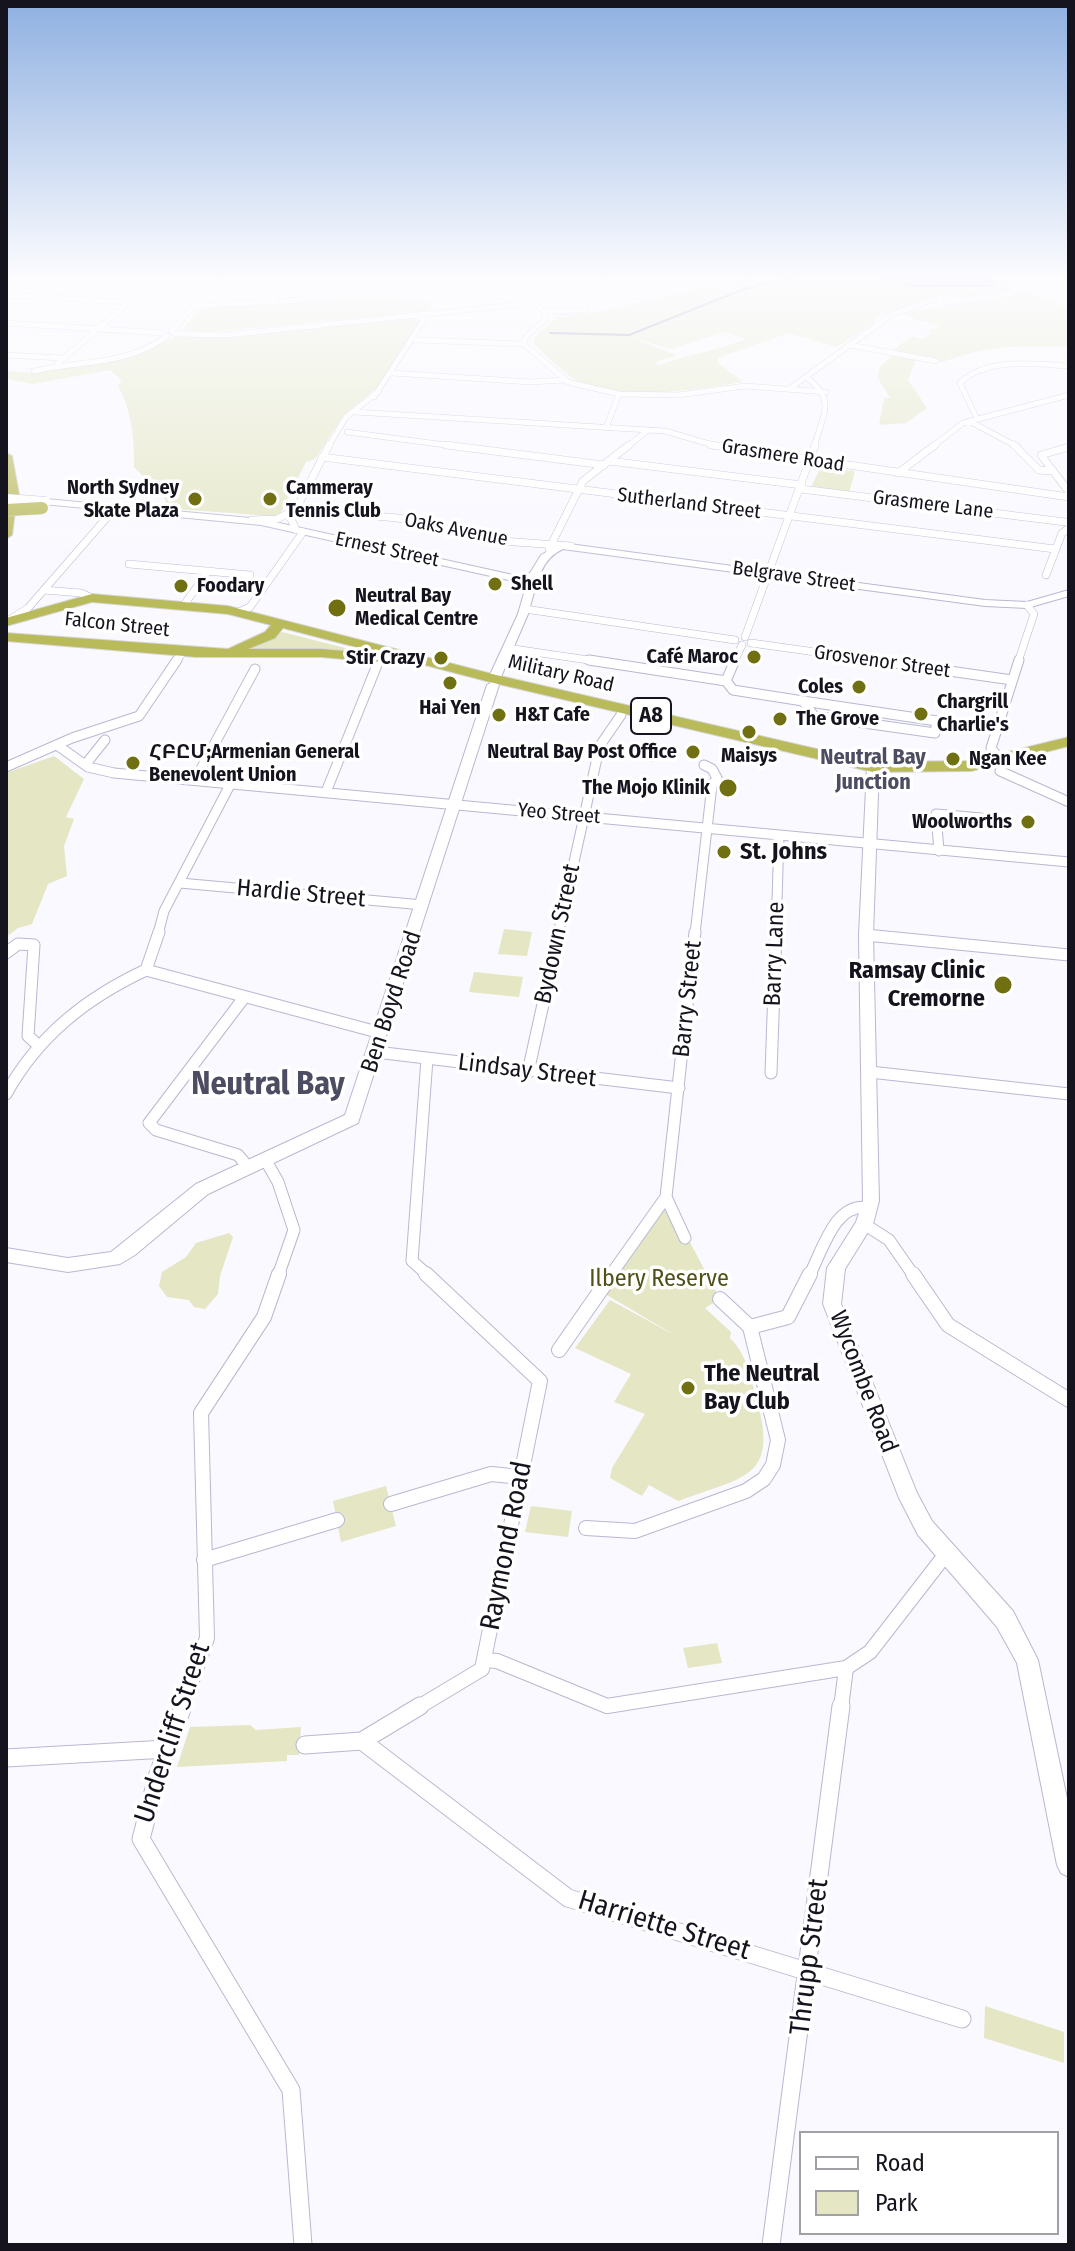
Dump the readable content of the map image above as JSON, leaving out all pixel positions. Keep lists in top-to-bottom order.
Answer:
{
  "streets": {
    "highway": ["Falcon Street", "Military Road", "A8"],
    "street": [
      "Grasmere Road",
      "Sutherland Street",
      "Grasmere Lane",
      "Oaks Avenue",
      "Ernest Street",
      "Belgrave Street",
      "Grosvenor Street",
      "Yeo Street",
      "Hardie Street",
      "Bydown Street",
      "Barry Lane",
      "Barry Street",
      "Ben Boyd Road",
      "Lindsay Street",
      "Wycombe Road",
      "Raymond Road",
      "Undercliff Street",
      "Harriette Street",
      "Thrupp Street"
    ]
  },
  "crossings": [
    ["Grasmere Road", "Ben Boyd Road"],
    ["Sutherland Street", "Ben Boyd Road"],
    ["Grasmere Lane", "Ben Boyd Road"],
    ["Oaks Avenue", "Belgrave Street"],
    ["Oaks Avenue", "Ben Boyd Road"],
    ["Ernest Street", "Ben Boyd Road"],
    ["Belgrave Street", "Ben Boyd Road"],
    ["Falcon Street", "Military Road"],
    ["Grosvenor Street", "Ben Boyd Road"],
    ["Military Road", "Bydown Street"],
    ["Military Road", "Ben Boyd Road"],
    ["Yeo Street", "Bydown Street"],
    ["Yeo Street", "Barry Lane"],
    ["Yeo Street", "Barry Street"],
    ["Yeo Street", "Ben Boyd Road"],
    ["Hardie Street", "Ben Boyd Road"],
    ["Bydown Street", "Lindsay Street"],
    ["Barry Street", "Lindsay Street"],
    ["Ben Boyd Road", "Lindsay Street"],
    ["Ben Boyd Road", "Undercliff Street"],
    ["Lindsay Street", "Raymond Road"],
    ["Wycombe Road", "Raymond Road"],
    ["Raymond Road", "Thrupp Street"],
    ["Harriette Street", "Thrupp Street"]
  ],
  "districts": ["Neutral Bay Junction", "Neutral Bay"],
  "parks": ["Ilbery Reserve"],
  "places": [
    "North Sydney Skate Plaza",
    "Cammeray Tennis Club",
    "Shell",
    "Foodary",
    "Neutral Bay Medical Centre",
    "Café Maroc",
    "Stir Crazy",
    "Hai Yen",
    "Coles",
    "Chargrill Charlie's",
    "H&T Cafe",
    "The Grove",
    "Maisys",
    "Neutral Bay Post Office",
    "Ngan Kee",
    "ՀԲԸՄ;Armenian General Benevolent Union",
    "The Mojo Klinik",
    "Woolworths",
    "St. Johns",
    "Ramsay Clinic Cremorne",
    "The Neutral Bay Club"
  ],
  "legend": ["Road", "Park"]
}
